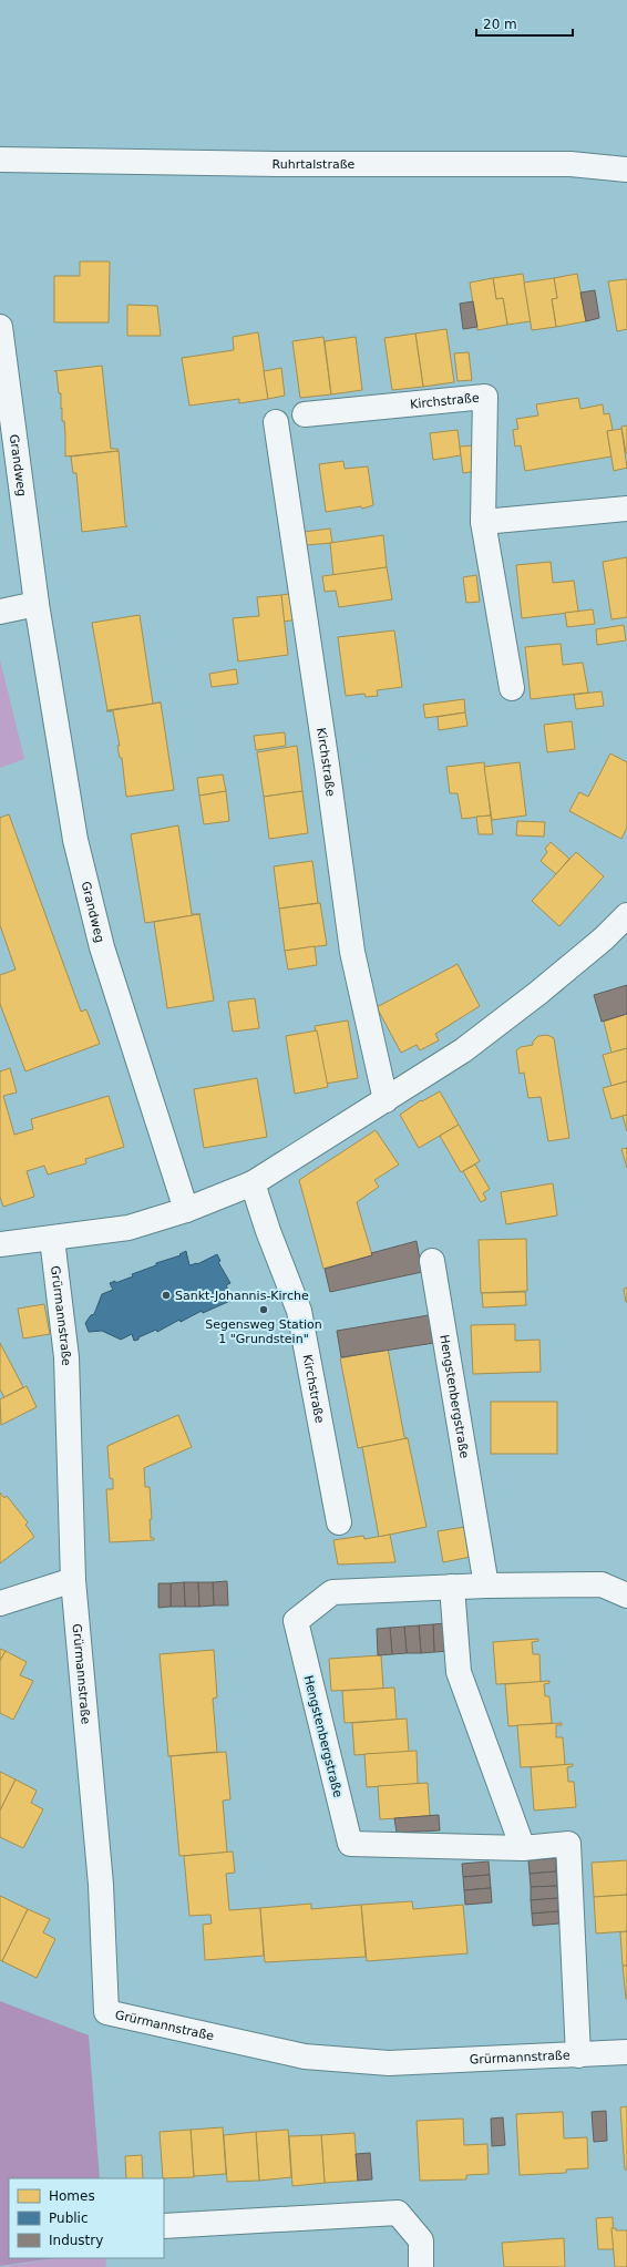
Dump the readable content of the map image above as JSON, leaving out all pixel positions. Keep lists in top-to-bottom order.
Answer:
{
  "streets": {
    "street": [
      "Ruhrtalstraße",
      "Kirchstraße",
      "Grandweg",
      "Grürmannstraße",
      "Hengstenbergstraße"
    ]
  },
  "crossings": [
    ["Grürmannstraße", "Hengstenbergstraße"]
  ],
  "places": ["Sankt-Johannis-Kirche", "Segensweg Station 1 \"Grundstein\""],
  "legend": ["Homes", "Public", "Industry"],
  "scale_bar": "20 m"
}
